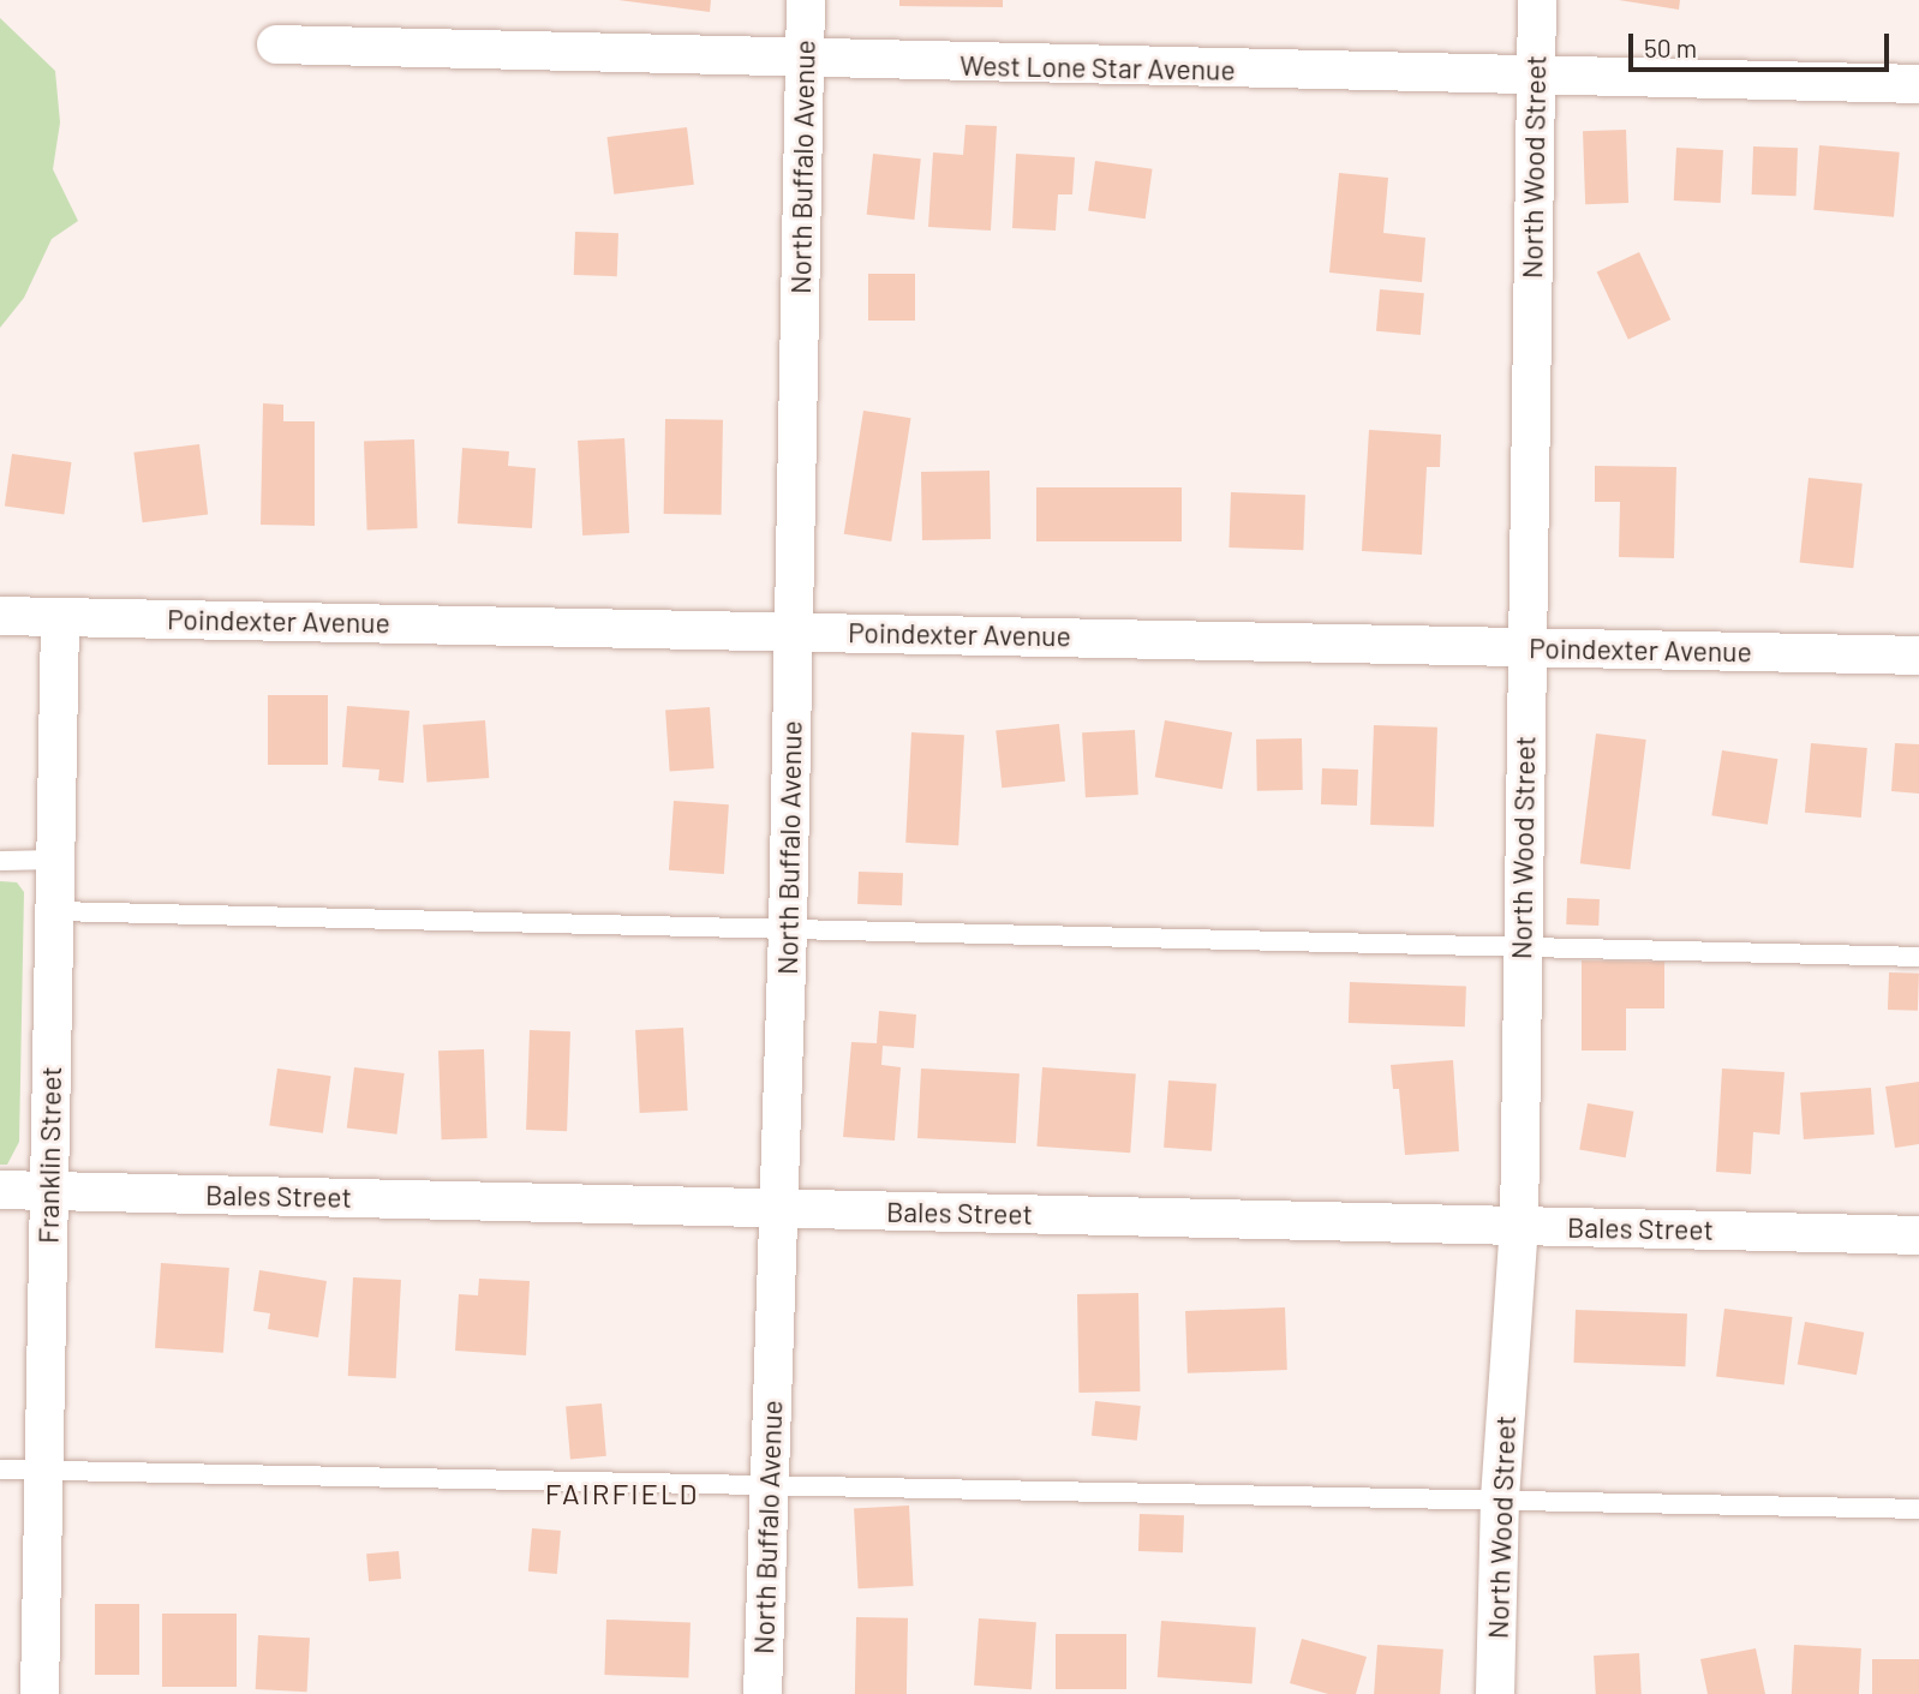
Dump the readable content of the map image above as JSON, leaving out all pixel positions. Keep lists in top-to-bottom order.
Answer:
{
  "streets": {
    "street": [
      "West Lone Star Avenue",
      "North Buffalo Avenue",
      "North Wood Street",
      "Poindexter Avenue",
      "Franklin Street",
      "Bales Street"
    ]
  },
  "crossings": [
    ["West Lone Star Avenue", "North Buffalo Avenue"],
    ["West Lone Star Avenue", "North Wood Street"],
    ["North Buffalo Avenue", "Poindexter Avenue"],
    ["North Buffalo Avenue", "Bales Street"],
    ["North Wood Street", "Poindexter Avenue"],
    ["North Wood Street", "Bales Street"],
    ["Poindexter Avenue", "Franklin Street"],
    ["Franklin Street", "Bales Street"]
  ],
  "districts": ["FAIRFIELD"],
  "scale_bar": "50 m"
}
